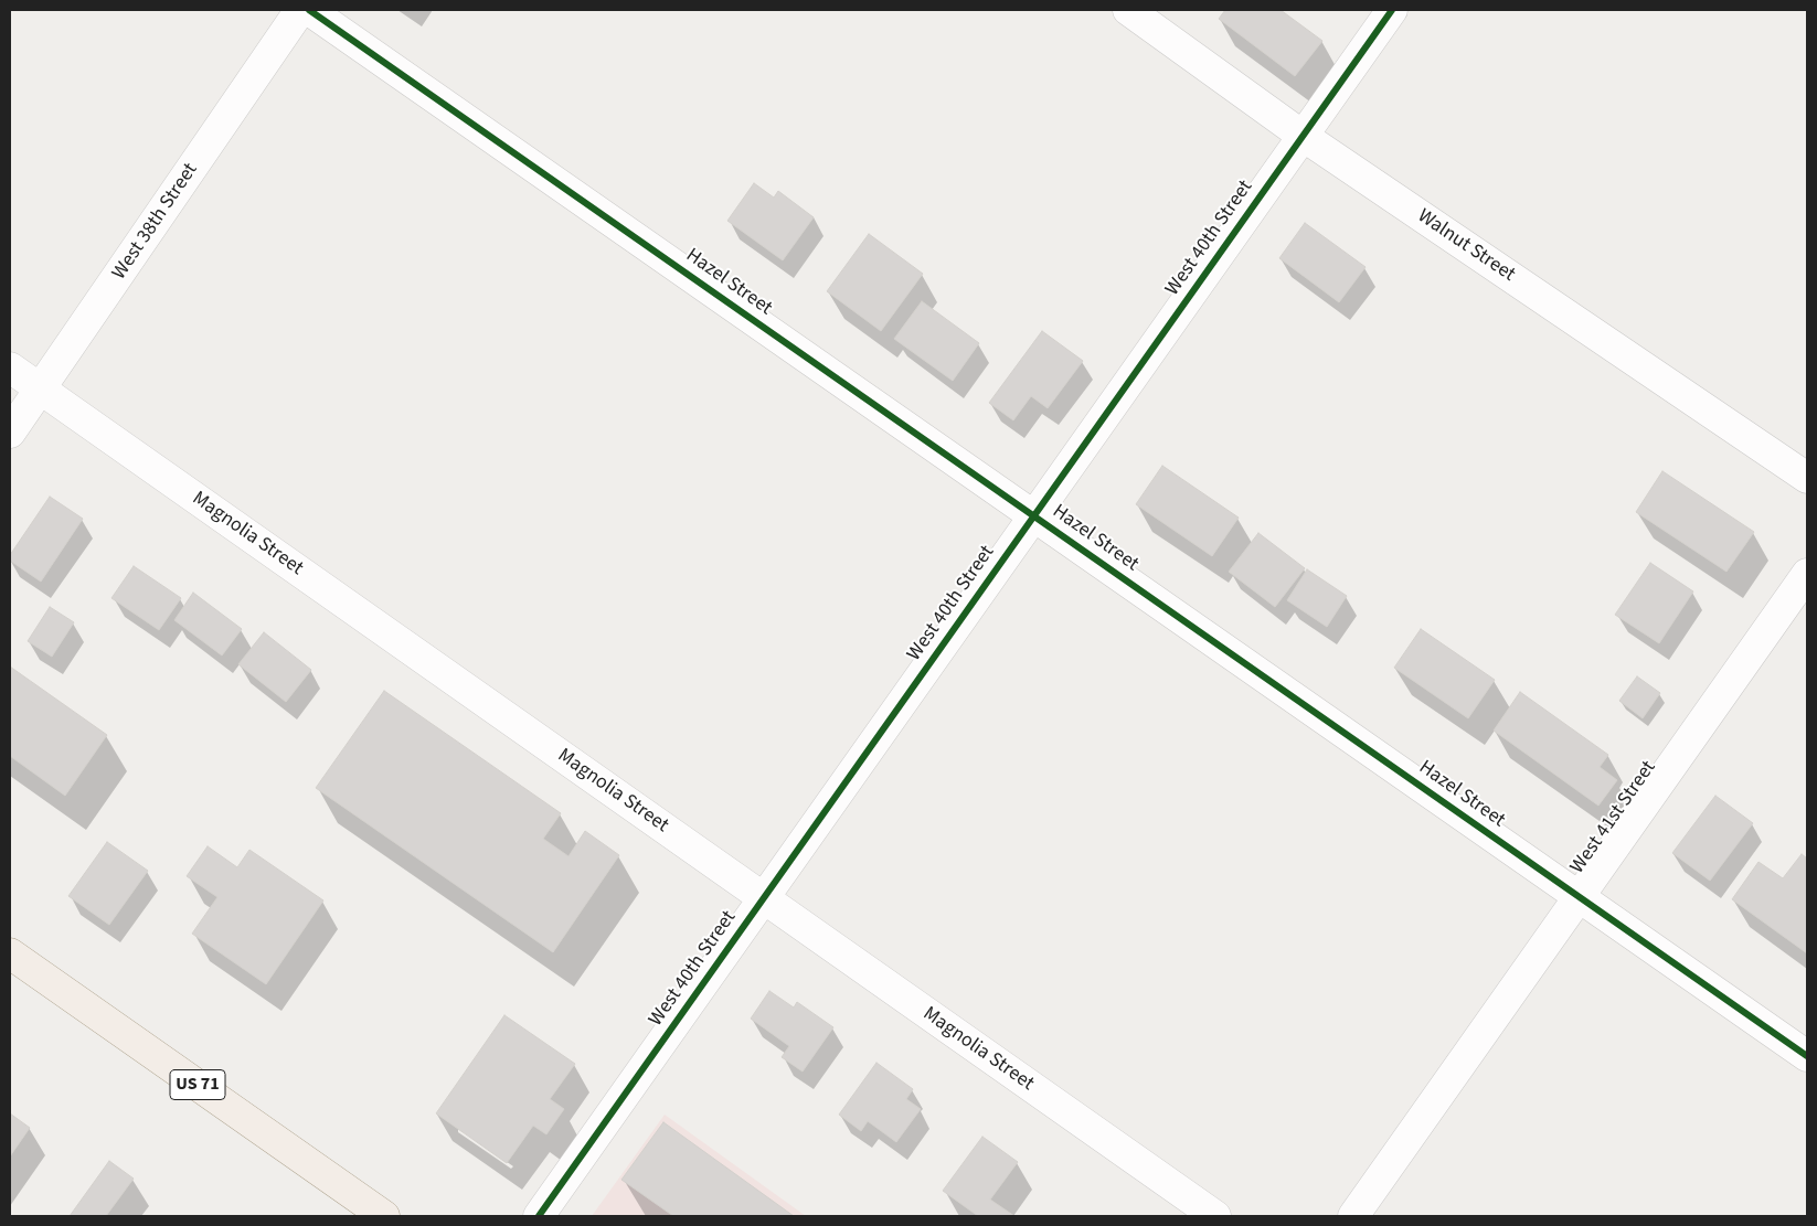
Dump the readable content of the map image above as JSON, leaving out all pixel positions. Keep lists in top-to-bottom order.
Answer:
{
  "streets": {
    "main road": ["US 71"],
    "street": [
      "West 38th Street",
      "West 40th Street",
      "Walnut Street",
      "Hazel Street",
      "Magnolia Street",
      "West 41st Street"
    ]
  },
  "crossings": [
    ["West 38th Street", "Magnolia Street"],
    ["West 40th Street", "Walnut Street"],
    ["West 40th Street", "Hazel Street"],
    ["West 40th Street", "Magnolia Street"],
    ["Hazel Street", "West 41st Street"]
  ]
}
